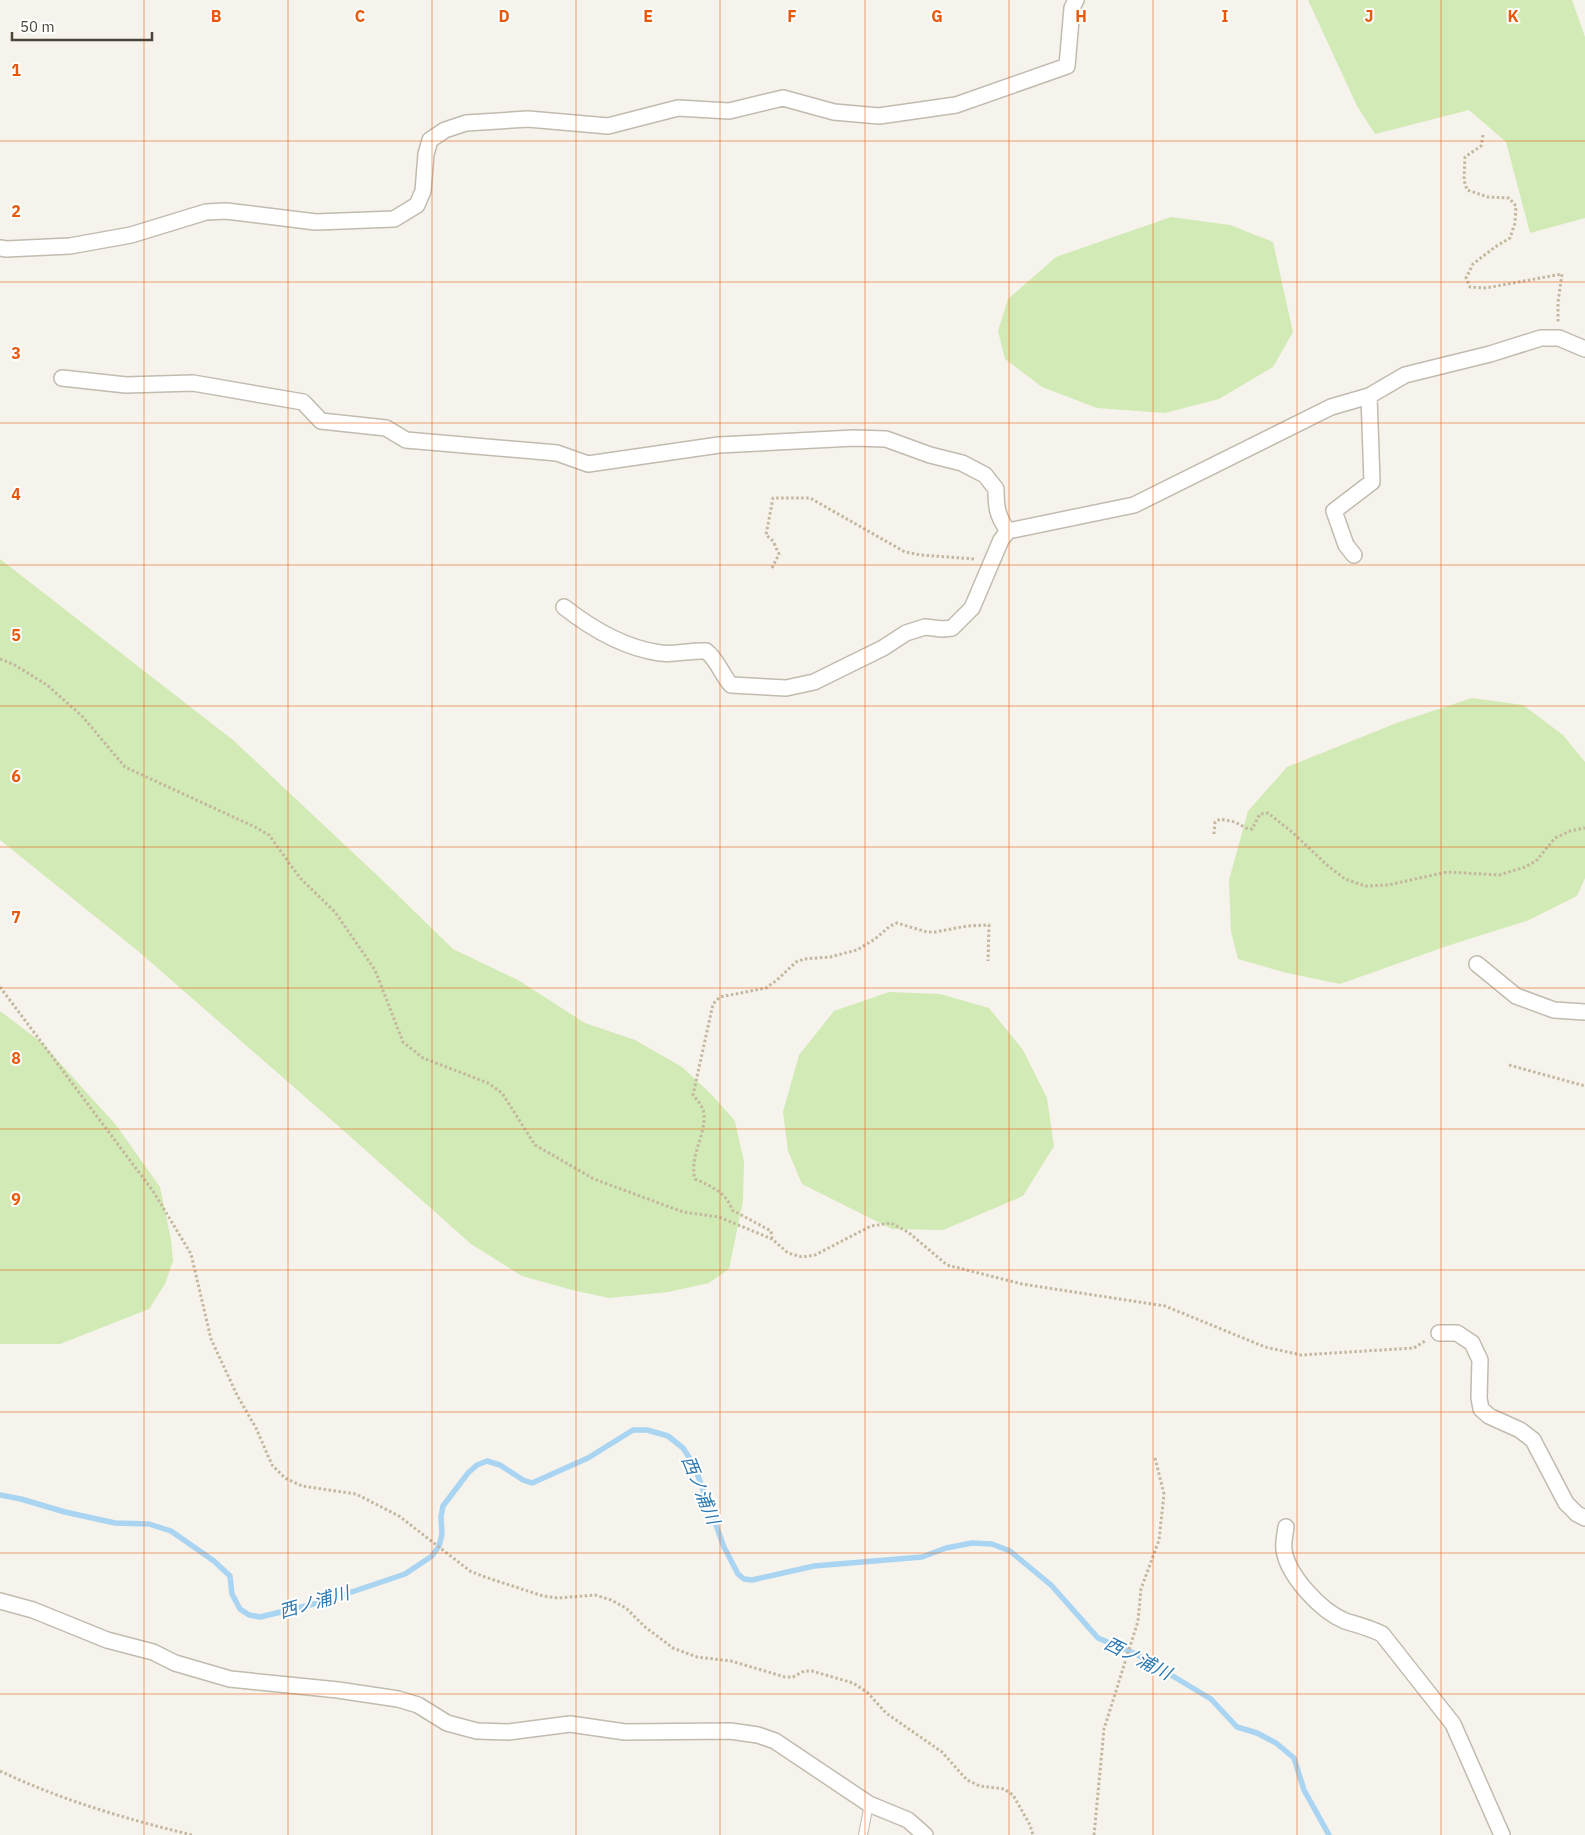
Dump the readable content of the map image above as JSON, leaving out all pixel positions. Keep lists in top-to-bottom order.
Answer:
{
  "water": ["西ノ浦川"],
  "scale_bar": "50 m",
  "grid": {
    "columns": [
      "B",
      "C",
      "D",
      "E",
      "F",
      "G",
      "H",
      "I",
      "J",
      "K"
    ],
    "rows": [
      "1",
      "2",
      "3",
      "4",
      "5",
      "6",
      "7",
      "8",
      "9"
    ]
  }
}
